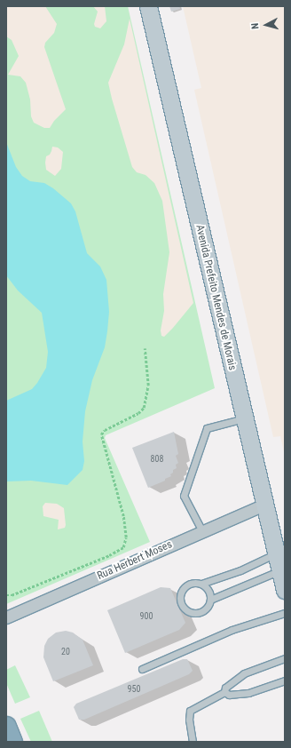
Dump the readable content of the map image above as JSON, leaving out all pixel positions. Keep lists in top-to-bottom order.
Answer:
{
  "streets": {
    "street": ["Avenida Prefeito Mendes de Morais", "Rua Herbert Moses"]
  },
  "crossings": [
    ["Avenida Prefeito Mendes de Morais", "Rua Herbert Moses"]
  ],
  "house_numbers": [
    "808",
    "900",
    "20",
    "950"
  ],
  "north": "left"
}
